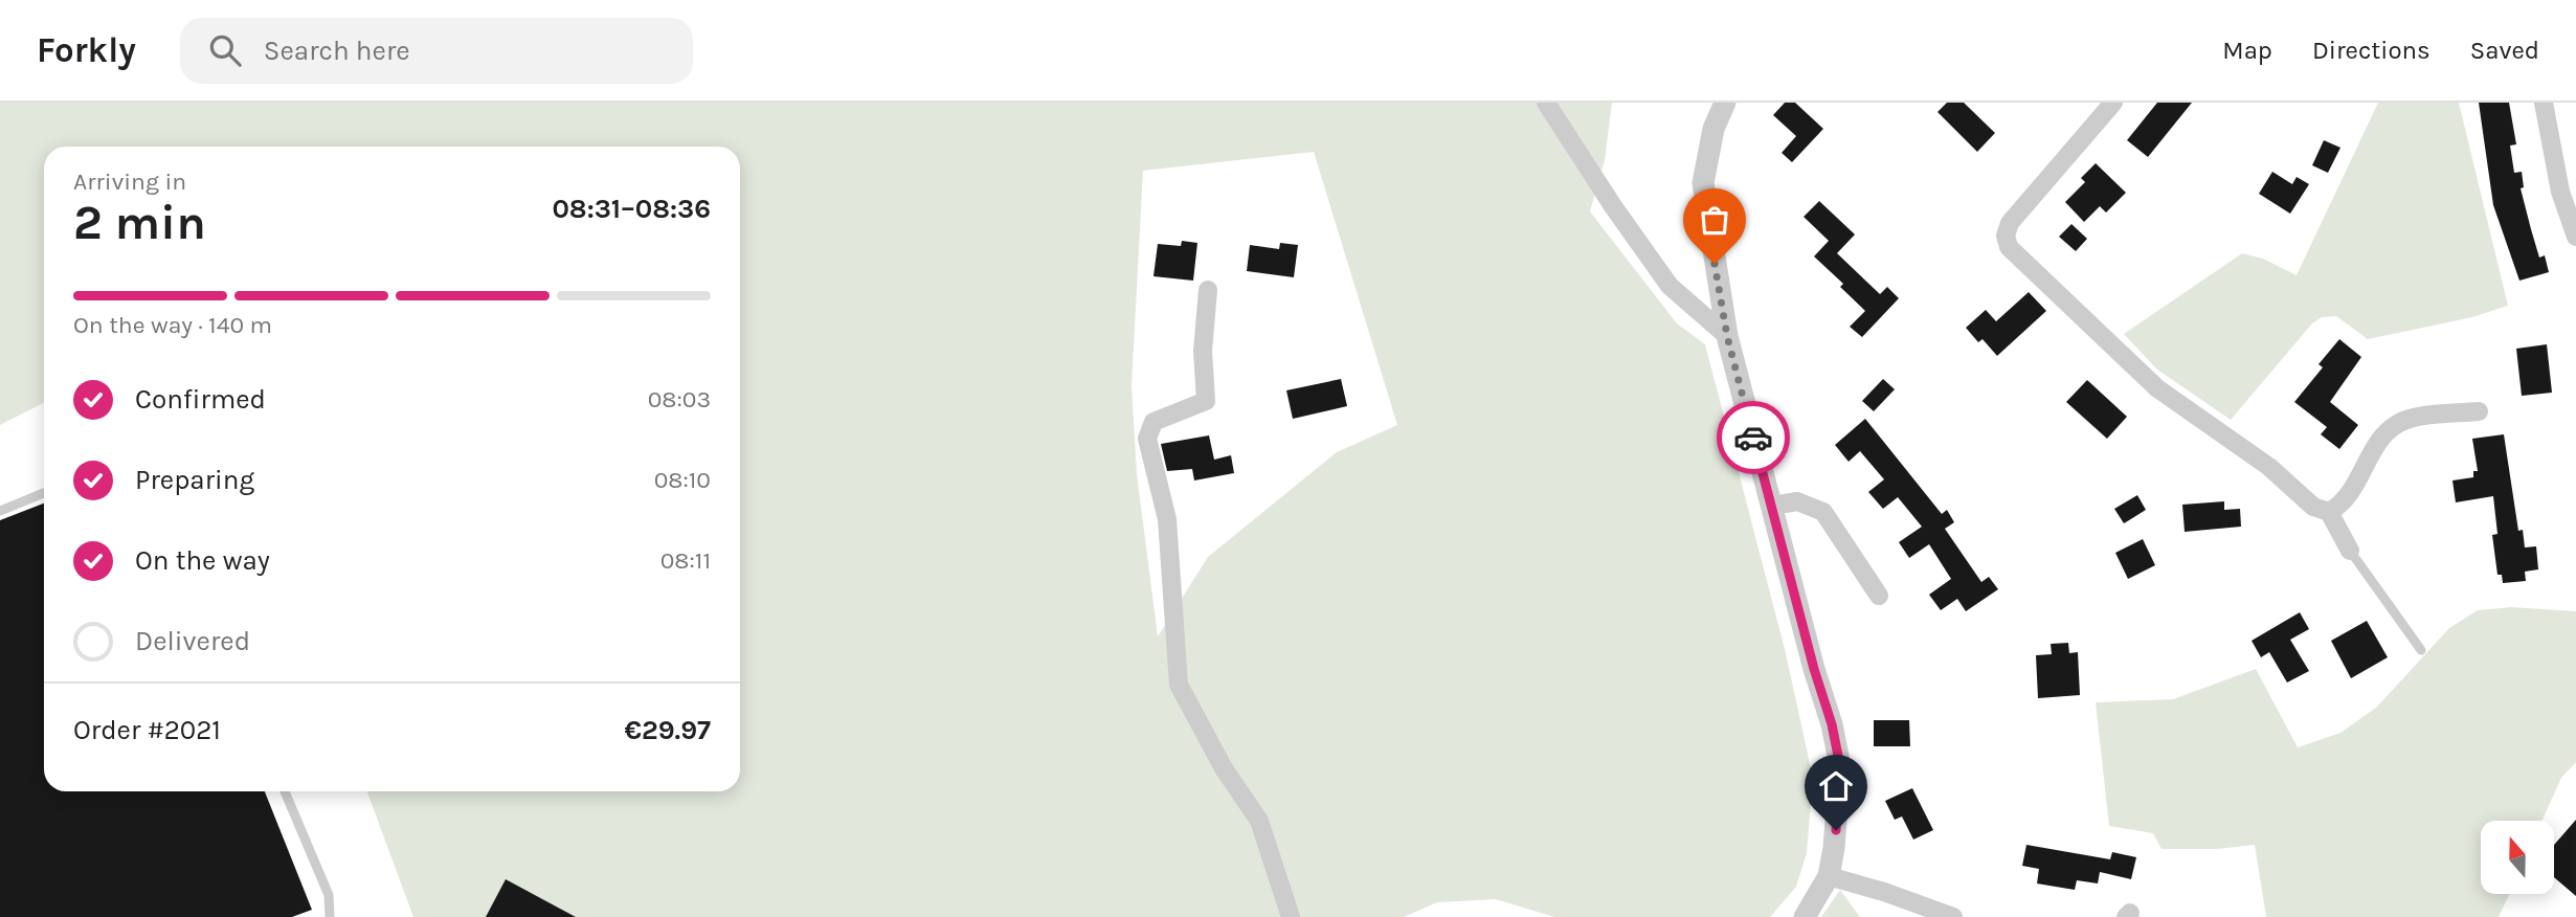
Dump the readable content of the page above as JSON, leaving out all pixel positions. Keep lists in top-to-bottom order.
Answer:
{
  "north": "top",
  "page": {
    "header": "Forkly",
    "search": "Search here",
    "nav": ["Map", "Directions", "Saved"],
    "heading": ["2 min", "Arriving in", "08:31–08:36"],
    "panel": ["Order #2021", "€29.97"],
    "bar": "On the way · 140 m",
    "list": [
      ["Confirmed", "08:03"],
      ["Preparing", "08:10"],
      ["On the way", "08:11"],
      "Delivered"
    ]
  }
}
